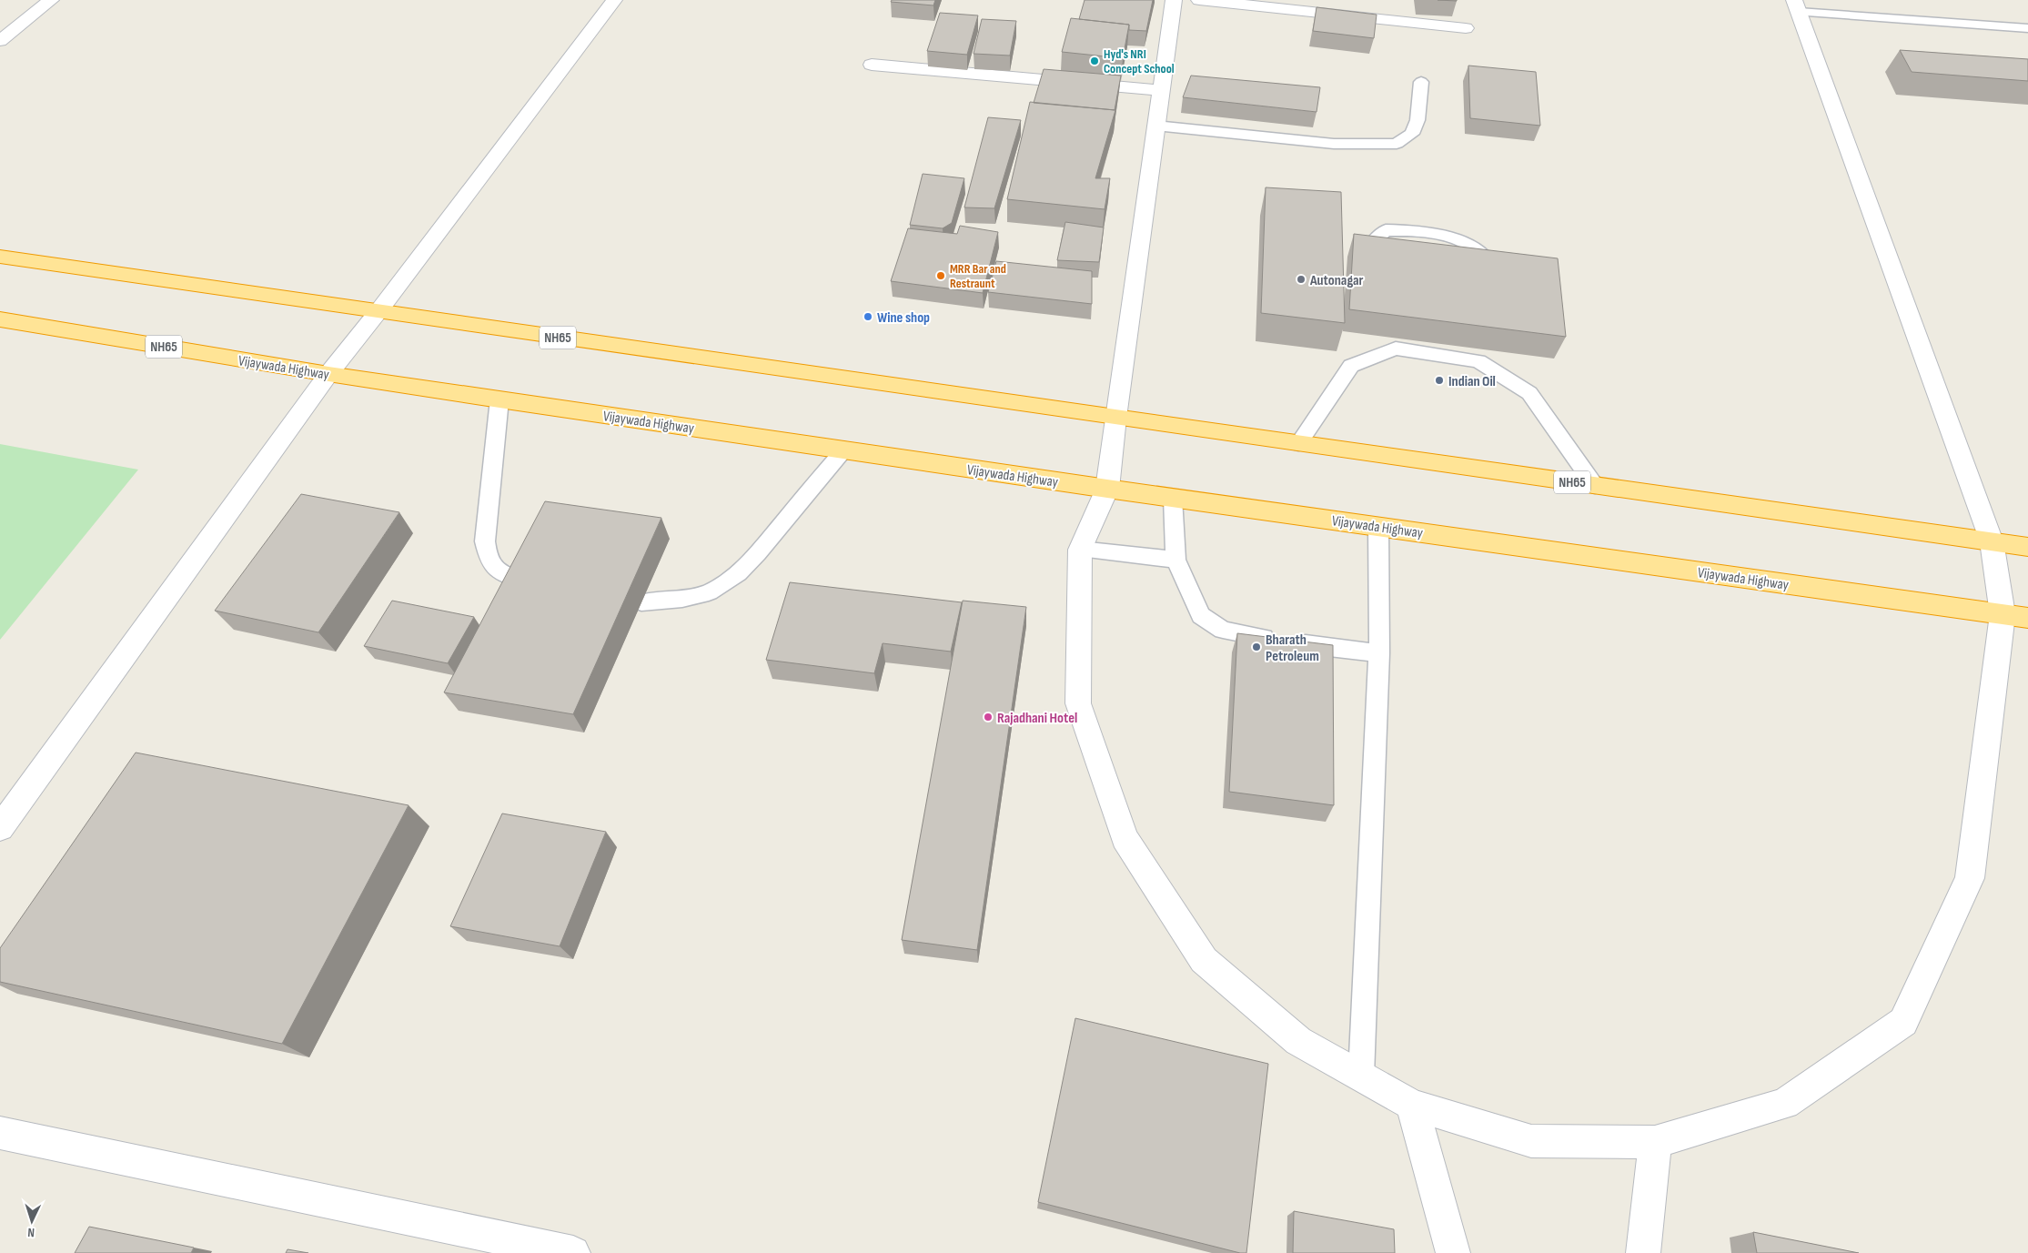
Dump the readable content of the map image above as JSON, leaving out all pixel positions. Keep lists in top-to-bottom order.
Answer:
{
  "streets": {
    "highway": ["NH65", "Vijaywada Highway"]
  },
  "places": [
    "Hyd's NRI Concept School",
    "MRR Bar and Restraunt",
    "Autonagar",
    "Wine shop",
    "Indian Oil",
    "Bharath Petroleum",
    "Rajadhani Hotel"
  ],
  "north": "bottom"
}
